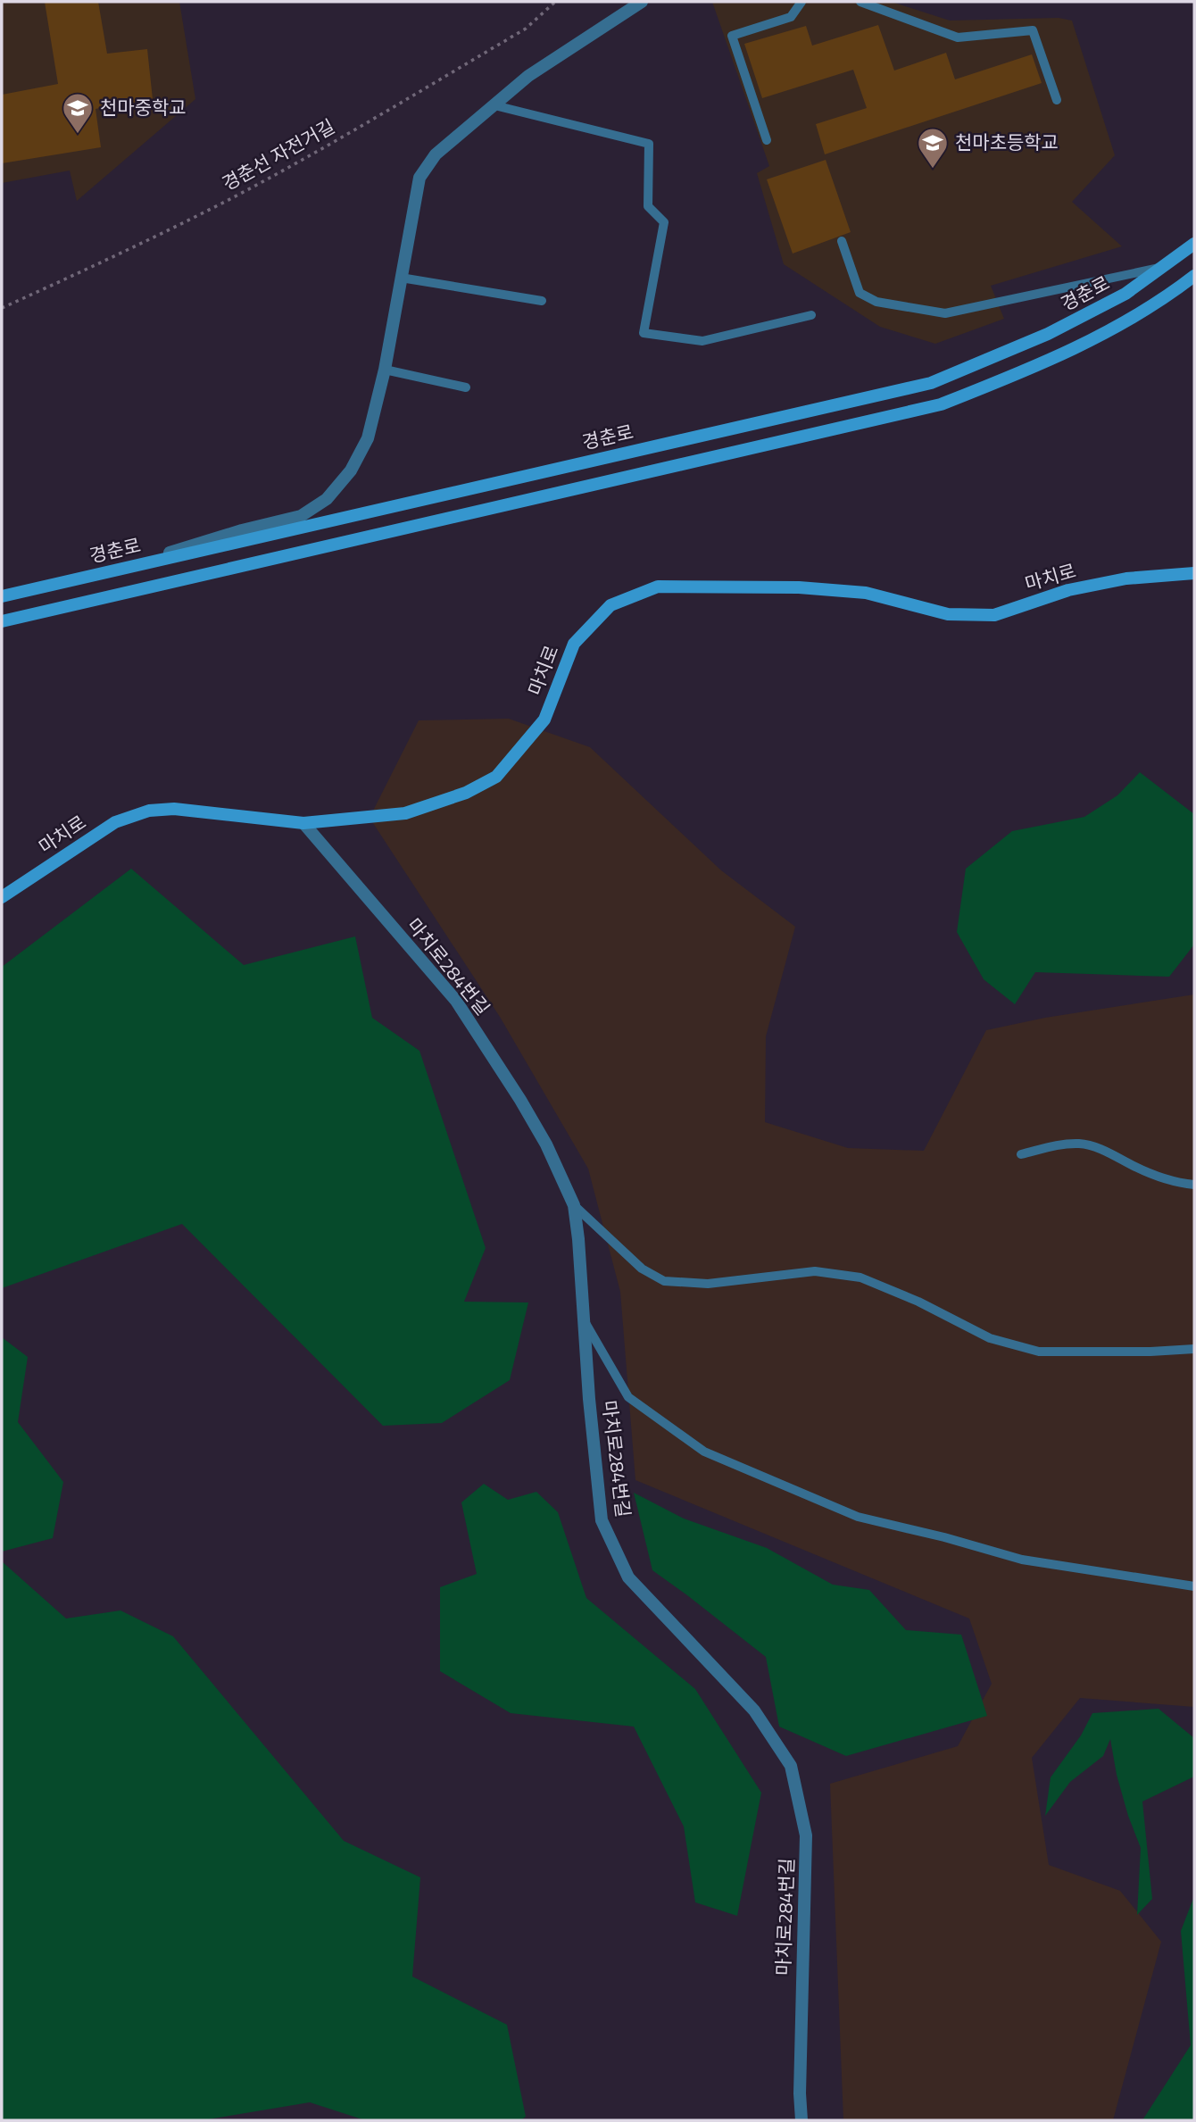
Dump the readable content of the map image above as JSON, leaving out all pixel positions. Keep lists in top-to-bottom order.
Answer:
{
  "streets": {
    "street": ["경춘로", "마치로", "마치로284번길"],
    "path": ["경춘선 자전거길"]
  },
  "crossings": [
    ["마치로", "마치로284번길"]
  ],
  "places": {
    "school or university": ["천마중학교", "천마초등학교"]
  }
}
